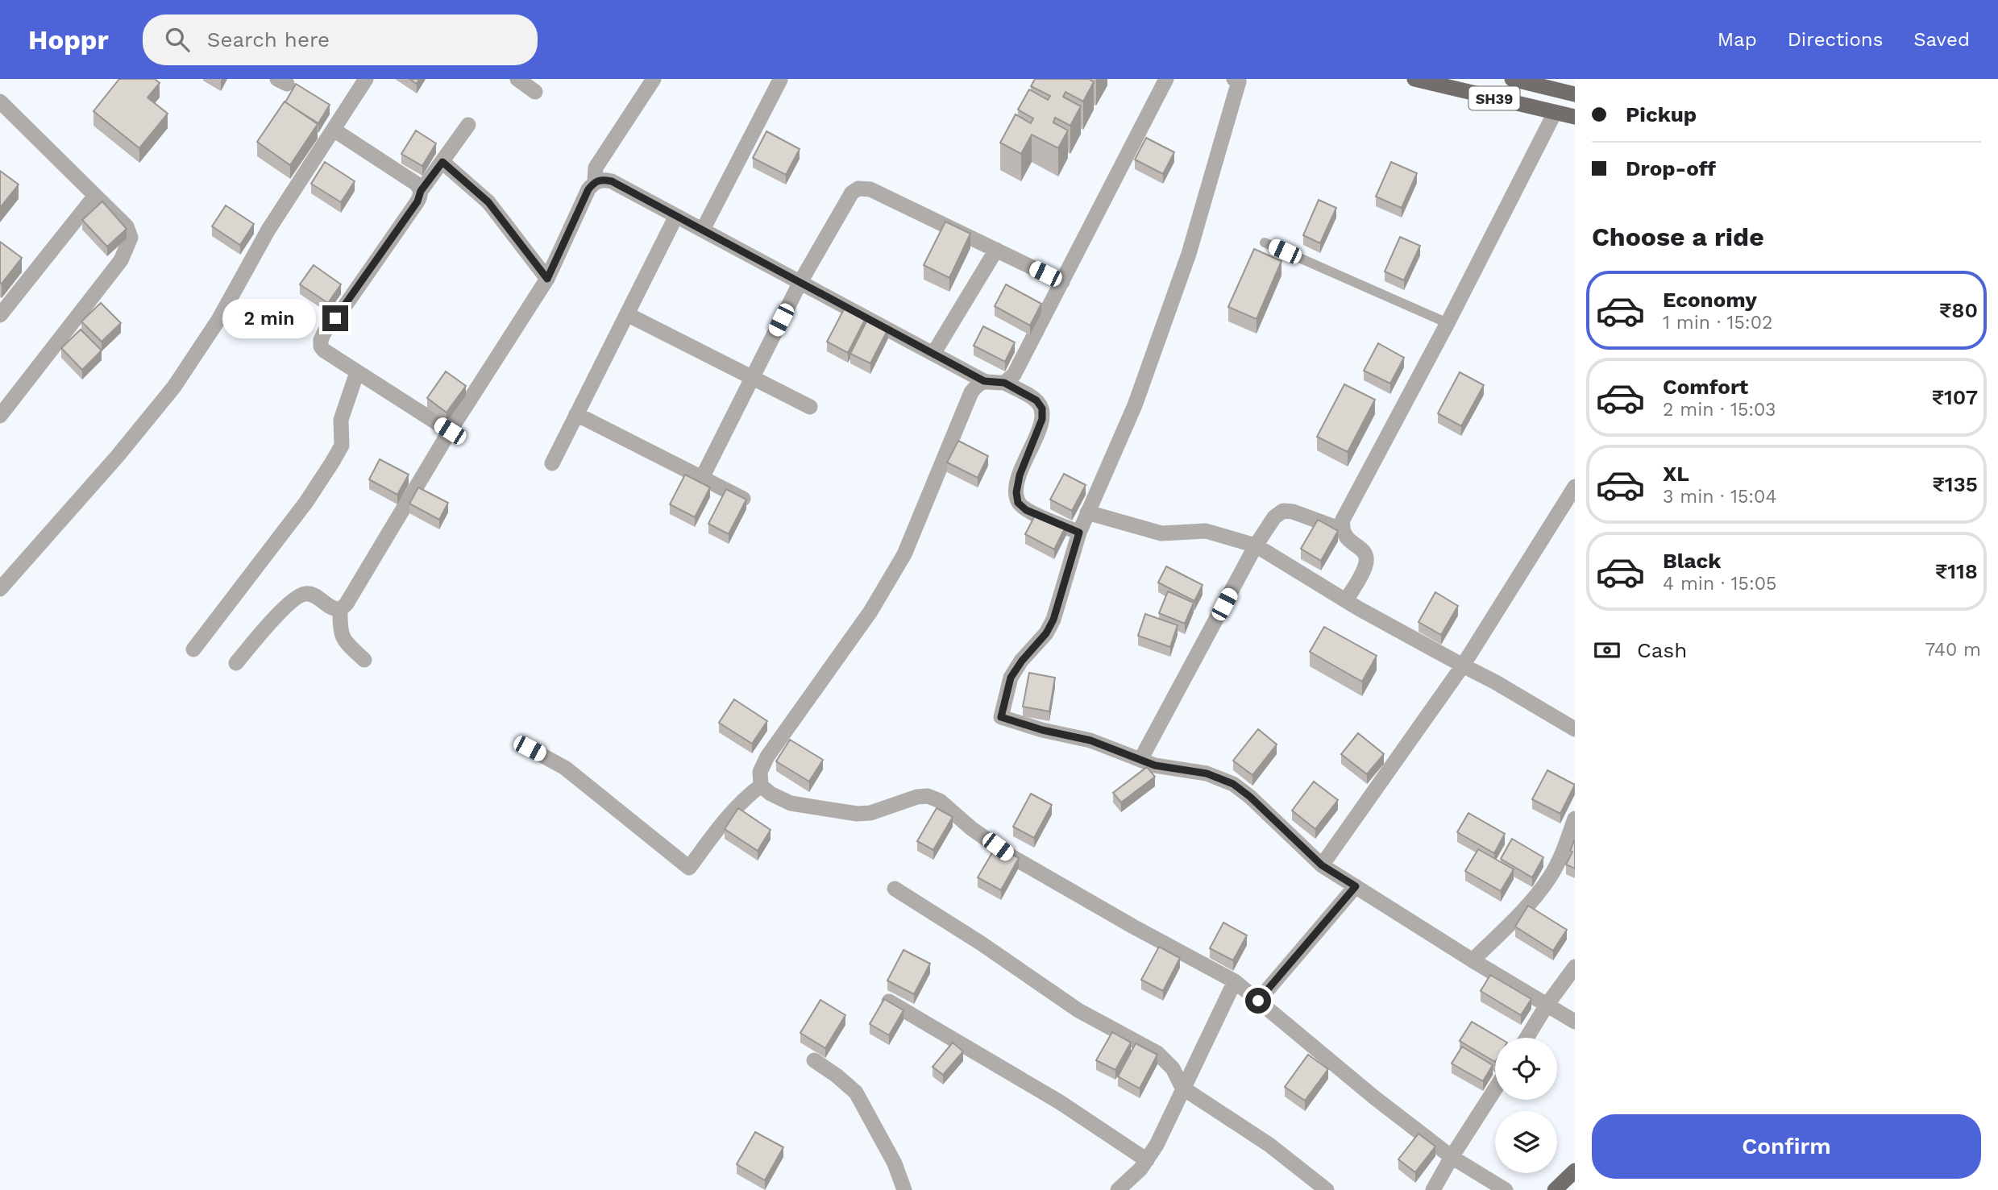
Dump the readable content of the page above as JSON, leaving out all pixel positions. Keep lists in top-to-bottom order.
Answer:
{
  "streets": {
    "main road": ["SH39"]
  },
  "page": {
    "header": "Hoppr",
    "search": "Search here",
    "nav": ["Map", "Directions", "Saved"],
    "banner": ["Pickup", "Drop-off"],
    "heading": "Choose a ride",
    "list": [
      {
        "name": "Economy",
        "note": "1 min · 15:02",
        "value": "₹80"
      },
      {
        "name": "Comfort",
        "note": "2 min · 15:03",
        "value": "₹107"
      },
      {
        "name": "XL",
        "note": "3 min · 15:04",
        "value": "₹135"
      },
      {
        "name": "Black",
        "note": "4 min · 15:05",
        "value": "₹118"
      }
    ],
    "bubble": "2 min",
    "pay": ["Cash", "740 m"],
    "buttons": "Confirm"
  }
}
